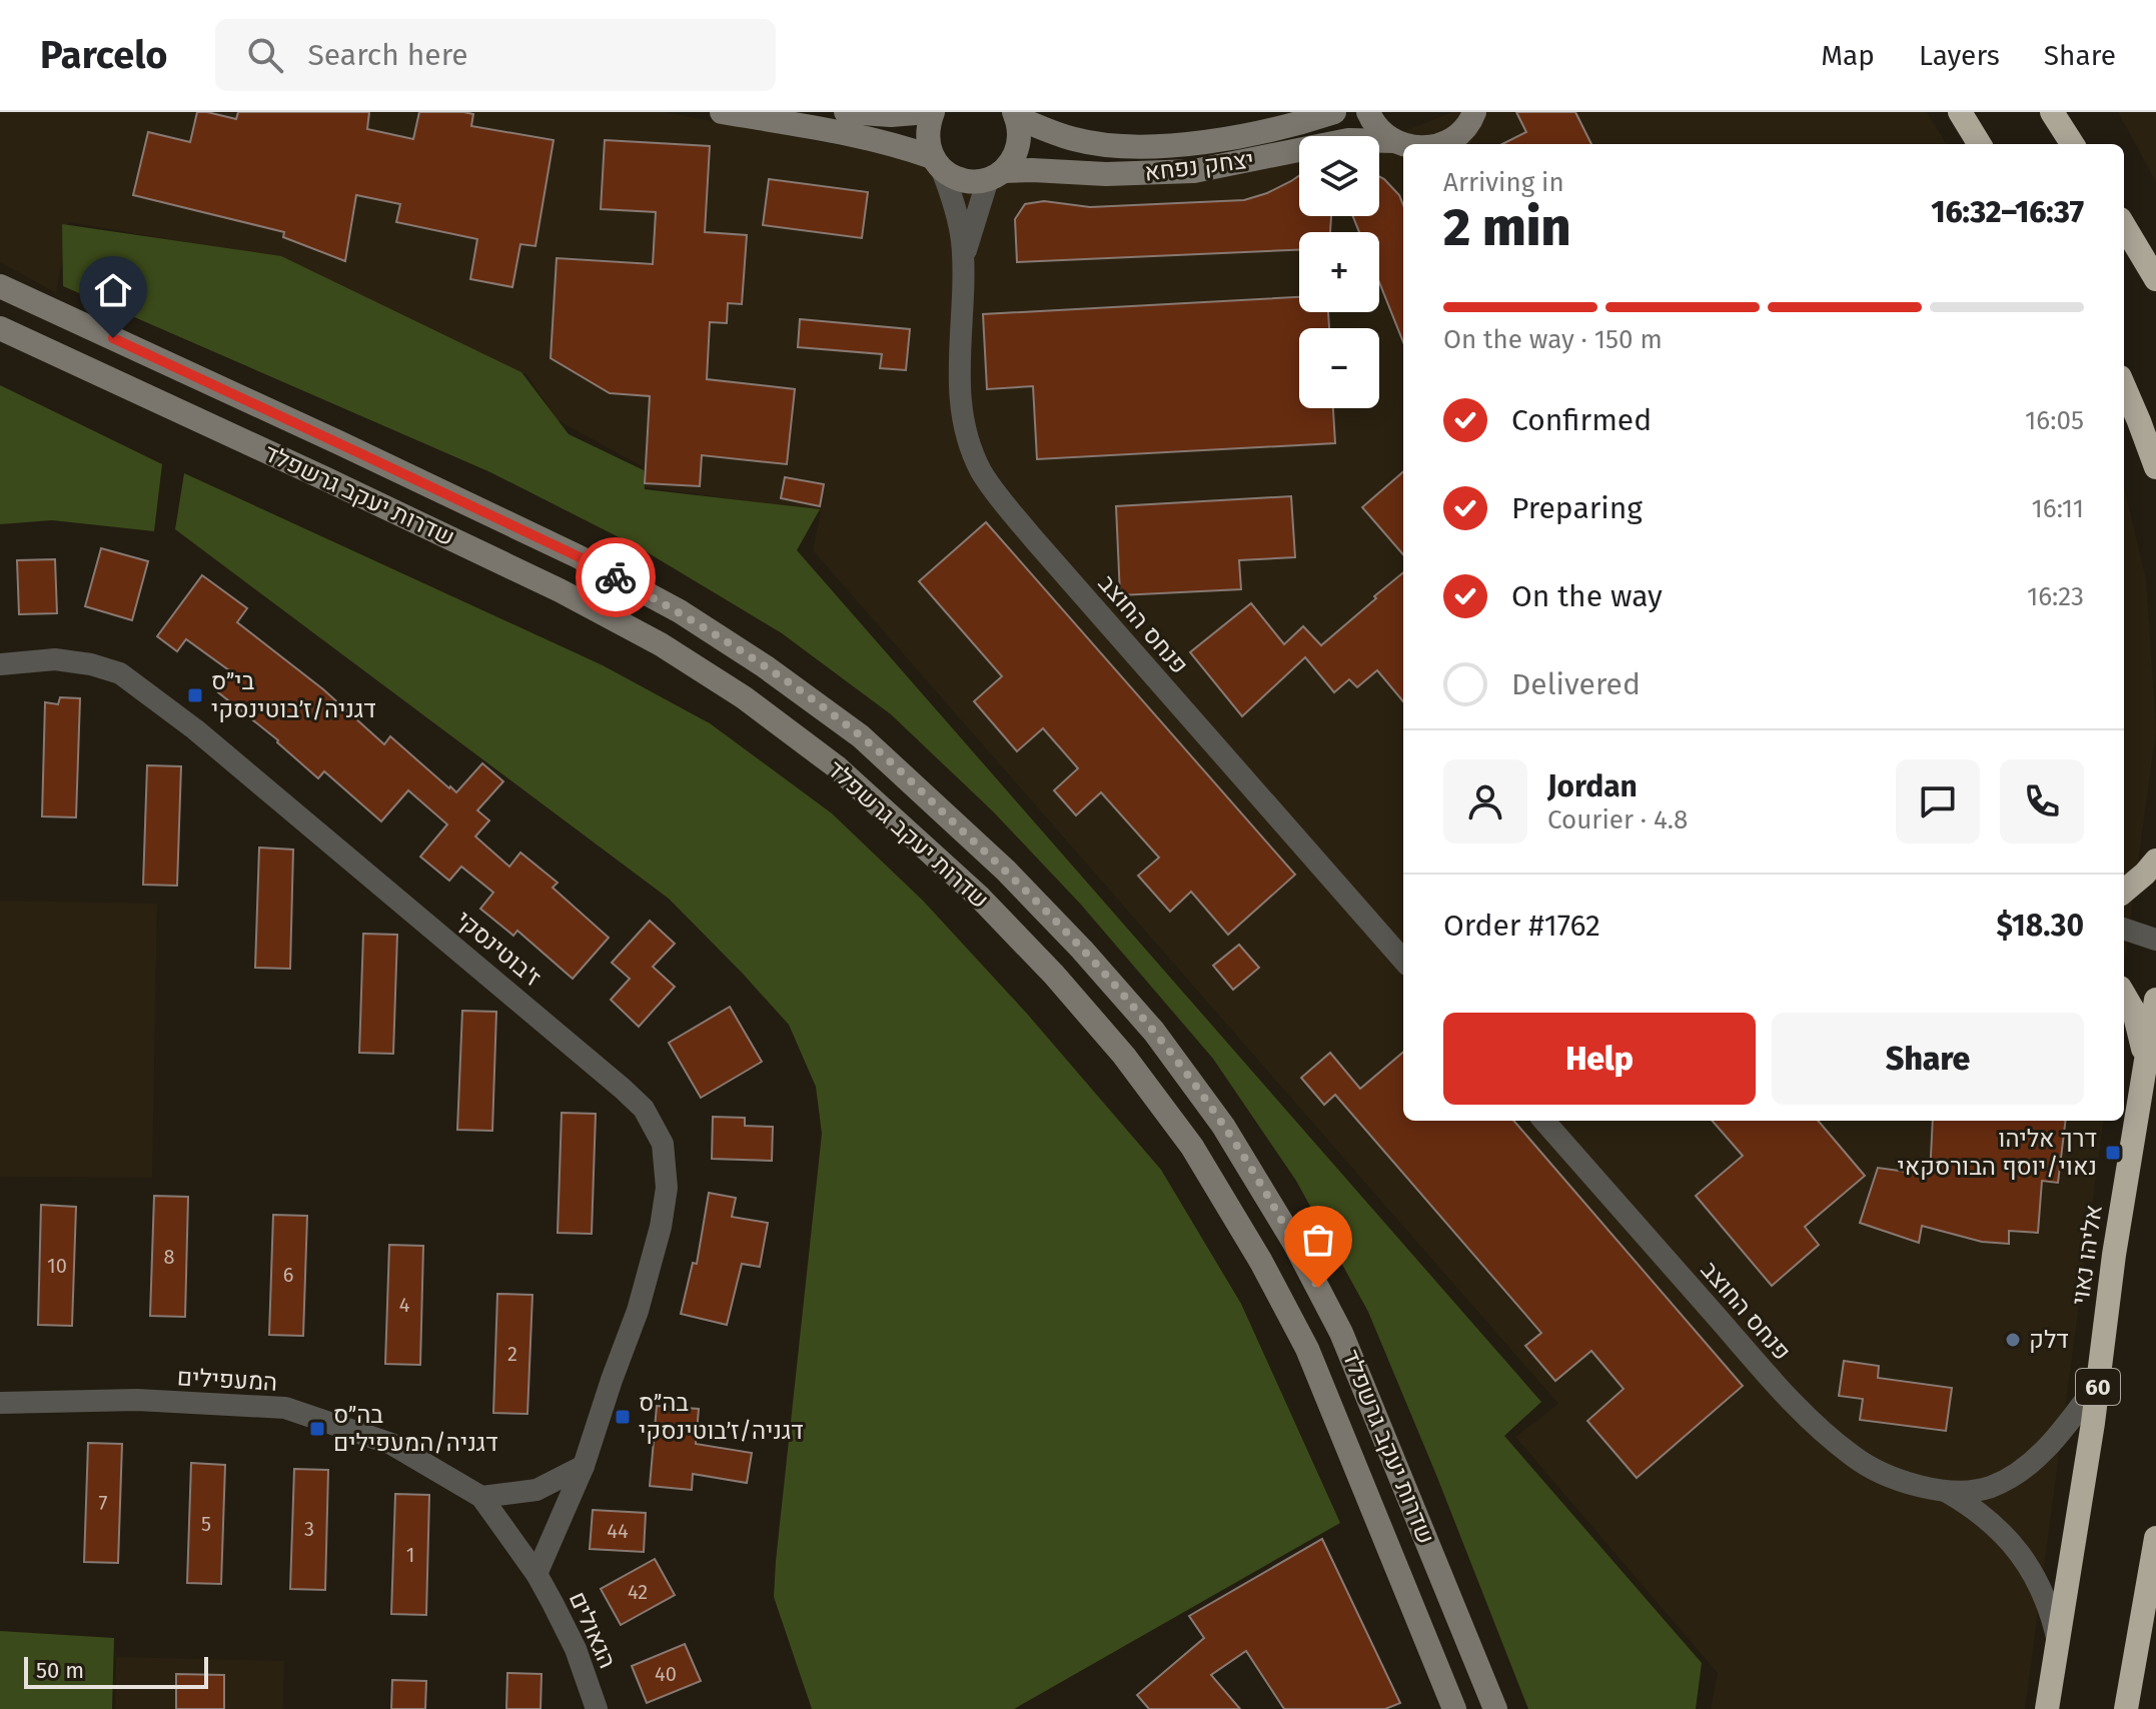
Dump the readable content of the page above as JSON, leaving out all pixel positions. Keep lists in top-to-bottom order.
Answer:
{
  "streets": {
    "highway": ["אליהו נאוי", "60"],
    "main road": ["יצחק נפחא", "שדרות יעקב גרשפלד"],
    "street": [
      "פנחס החוצב",
      "ז'בוטינסקי",
      "המעפילים",
      "הגאולים"
    ]
  },
  "crossings": [
    ["יצחק נפחא", "פנחס החוצב"],
    ["פנחס החוצב", "אליהו נאוי"],
    ["ז'בוטינסקי", "המעפילים"],
    ["ז'בוטינסקי", "הגאולים"],
    ["המעפילים", "הגאולים"]
  ],
  "places": {
    "transit": [
      "בי״ס דגניה/ז׳בוטינסקי",
      "דרך אליהו נאוי/יוסף הבורסקאי",
      "בה״ס דגניה/ז׳בוטינסקי",
      "בה״ס דגניה/המעפילים"
    ],
    "other": ["דלק"]
  },
  "house_numbers": [
    "8",
    "10",
    "6",
    "4",
    "2",
    "7",
    "5",
    "3",
    "44",
    "1",
    "42",
    "40"
  ],
  "scale_bar": "50 m",
  "page": {
    "header": "Parcelo",
    "search": "Search here",
    "nav": ["Map", "Layers", "Share"],
    "map_buttons": ["+", "−"],
    "heading": ["2 min", "Arriving in", "16:32–16:37"],
    "panel": [
      "Jordan",
      "Courier · 4.8",
      "Order #1762",
      "$18.30"
    ],
    "bar": "On the way · 150 m",
    "list": [
      ["Confirmed", "16:05"],
      ["Preparing", "16:11"],
      ["On the way", "16:23"],
      "Delivered"
    ],
    "buttons": ["Help", "Share"],
    "scale": "50 m"
  }
}
